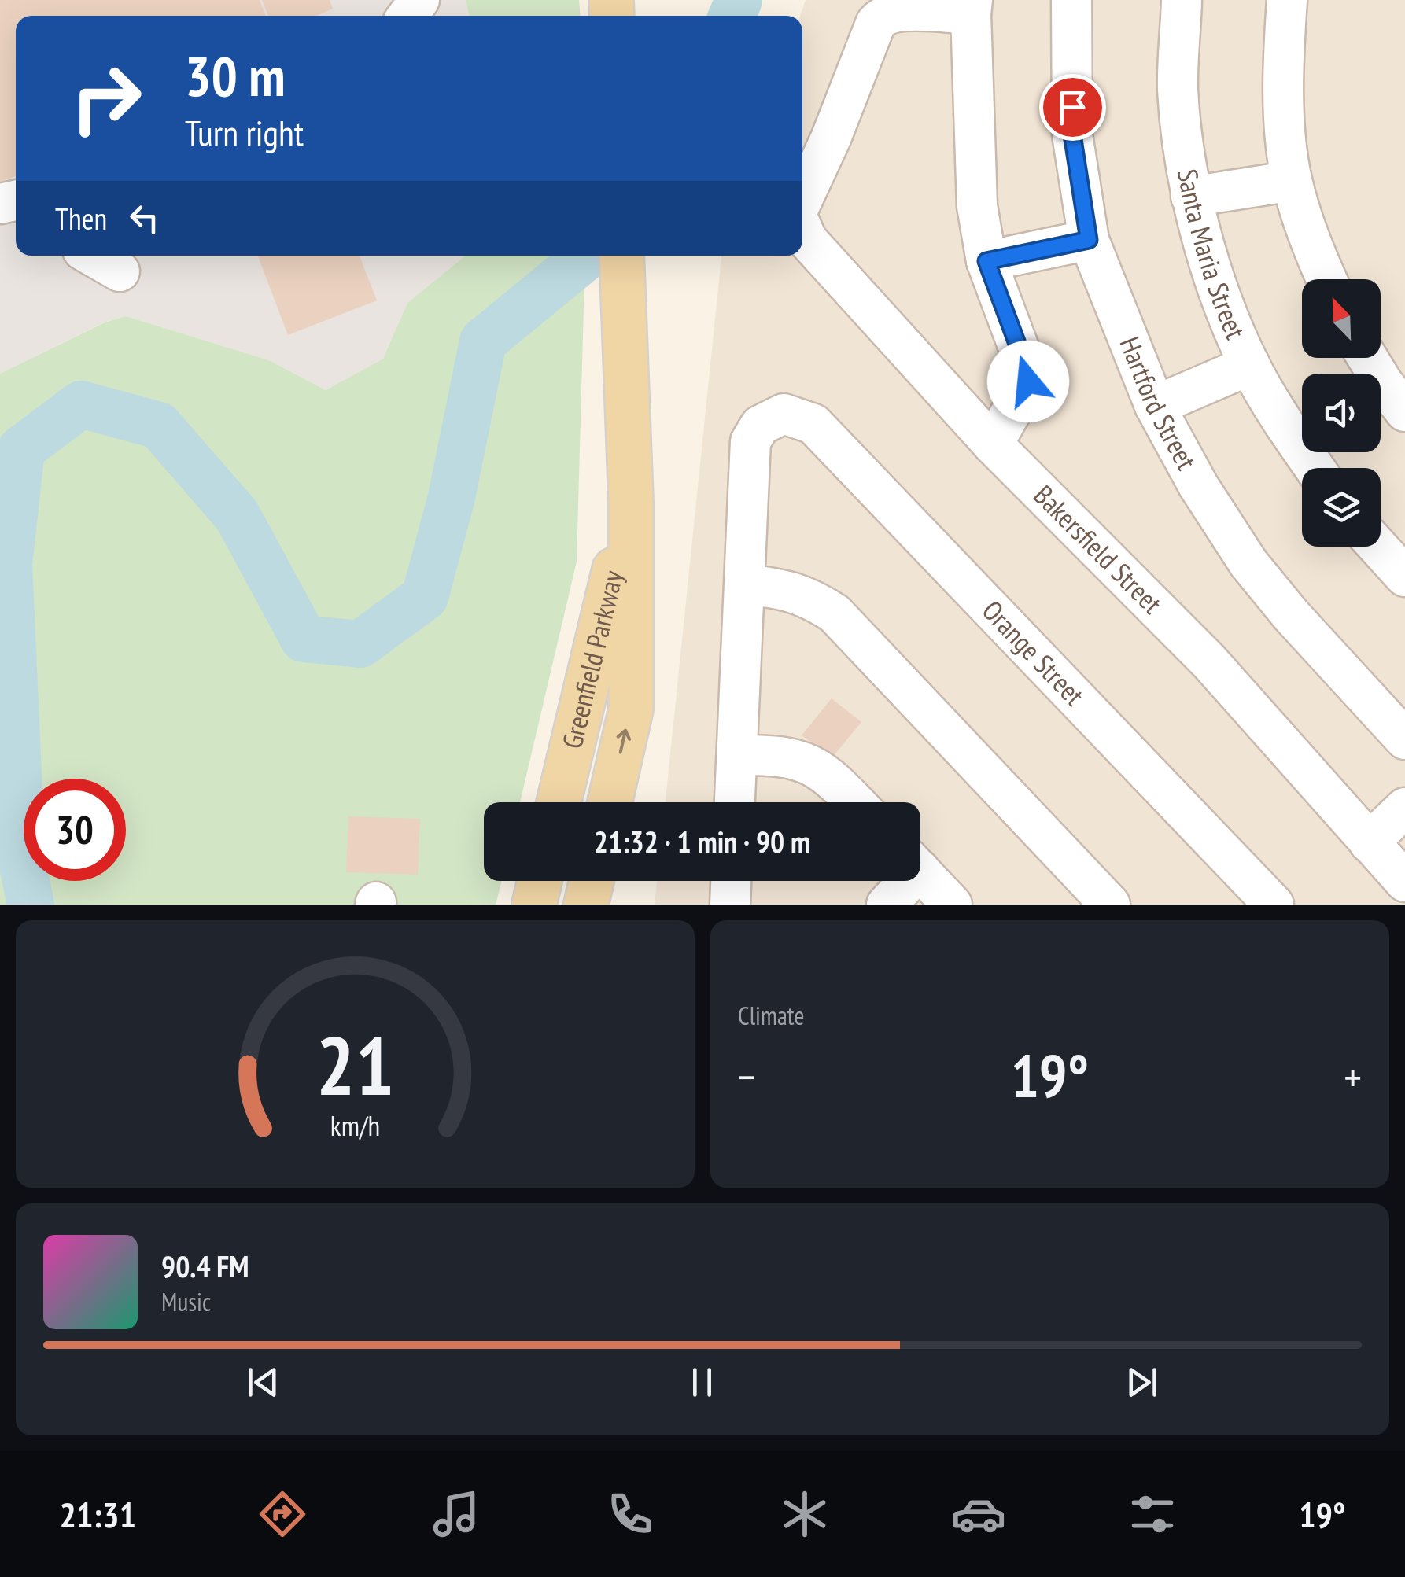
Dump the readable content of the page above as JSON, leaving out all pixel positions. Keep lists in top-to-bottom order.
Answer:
{
  "streets": {
    "main road": ["Greenfield Parkway"],
    "street": [
      "Santa Maria Street",
      "Hartford Street",
      "Bakersfield Street",
      "Orange Street"
    ]
  },
  "north": "top left",
  "page": {
    "turn": ["30 m", "Turn right"],
    "then": "Then",
    "limit": "30",
    "trip": "21:32 · 1 min · 90 m",
    "tile": "Climate",
    "heat": ["−", "19°", "+"],
    "song": ["90.4 FM", "Music"],
    "tabs": ["21:31", "19°"],
    "gauge": ["21", "km/h"]
  }
}
